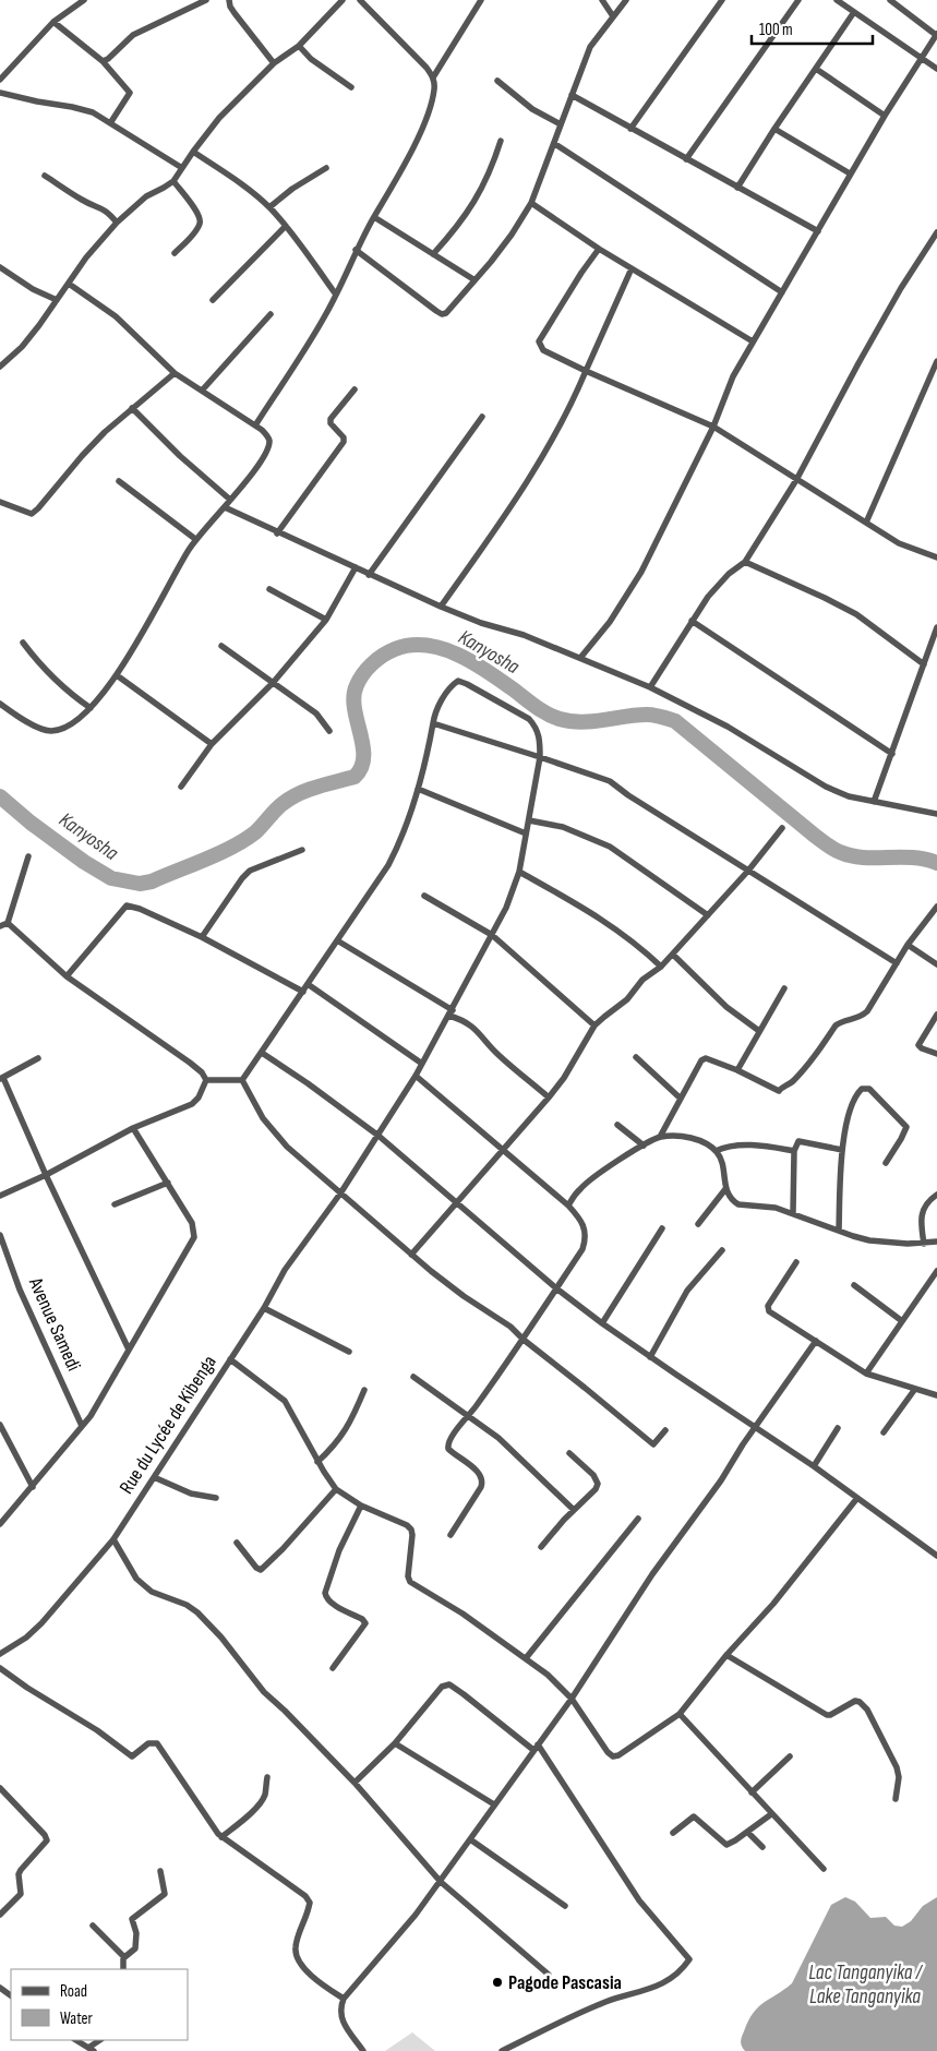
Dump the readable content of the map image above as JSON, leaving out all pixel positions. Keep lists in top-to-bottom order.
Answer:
{
  "streets": {
    "street": ["Avenue Samedi", "Rue du Lycée de Kibenga"]
  },
  "water": ["Kanyosha", "Lac Tanganyika / Lake Tanganyika"],
  "places": ["Pagode Pascasia"],
  "legend": ["Road", "Water"],
  "scale_bar": "100 m"
}
